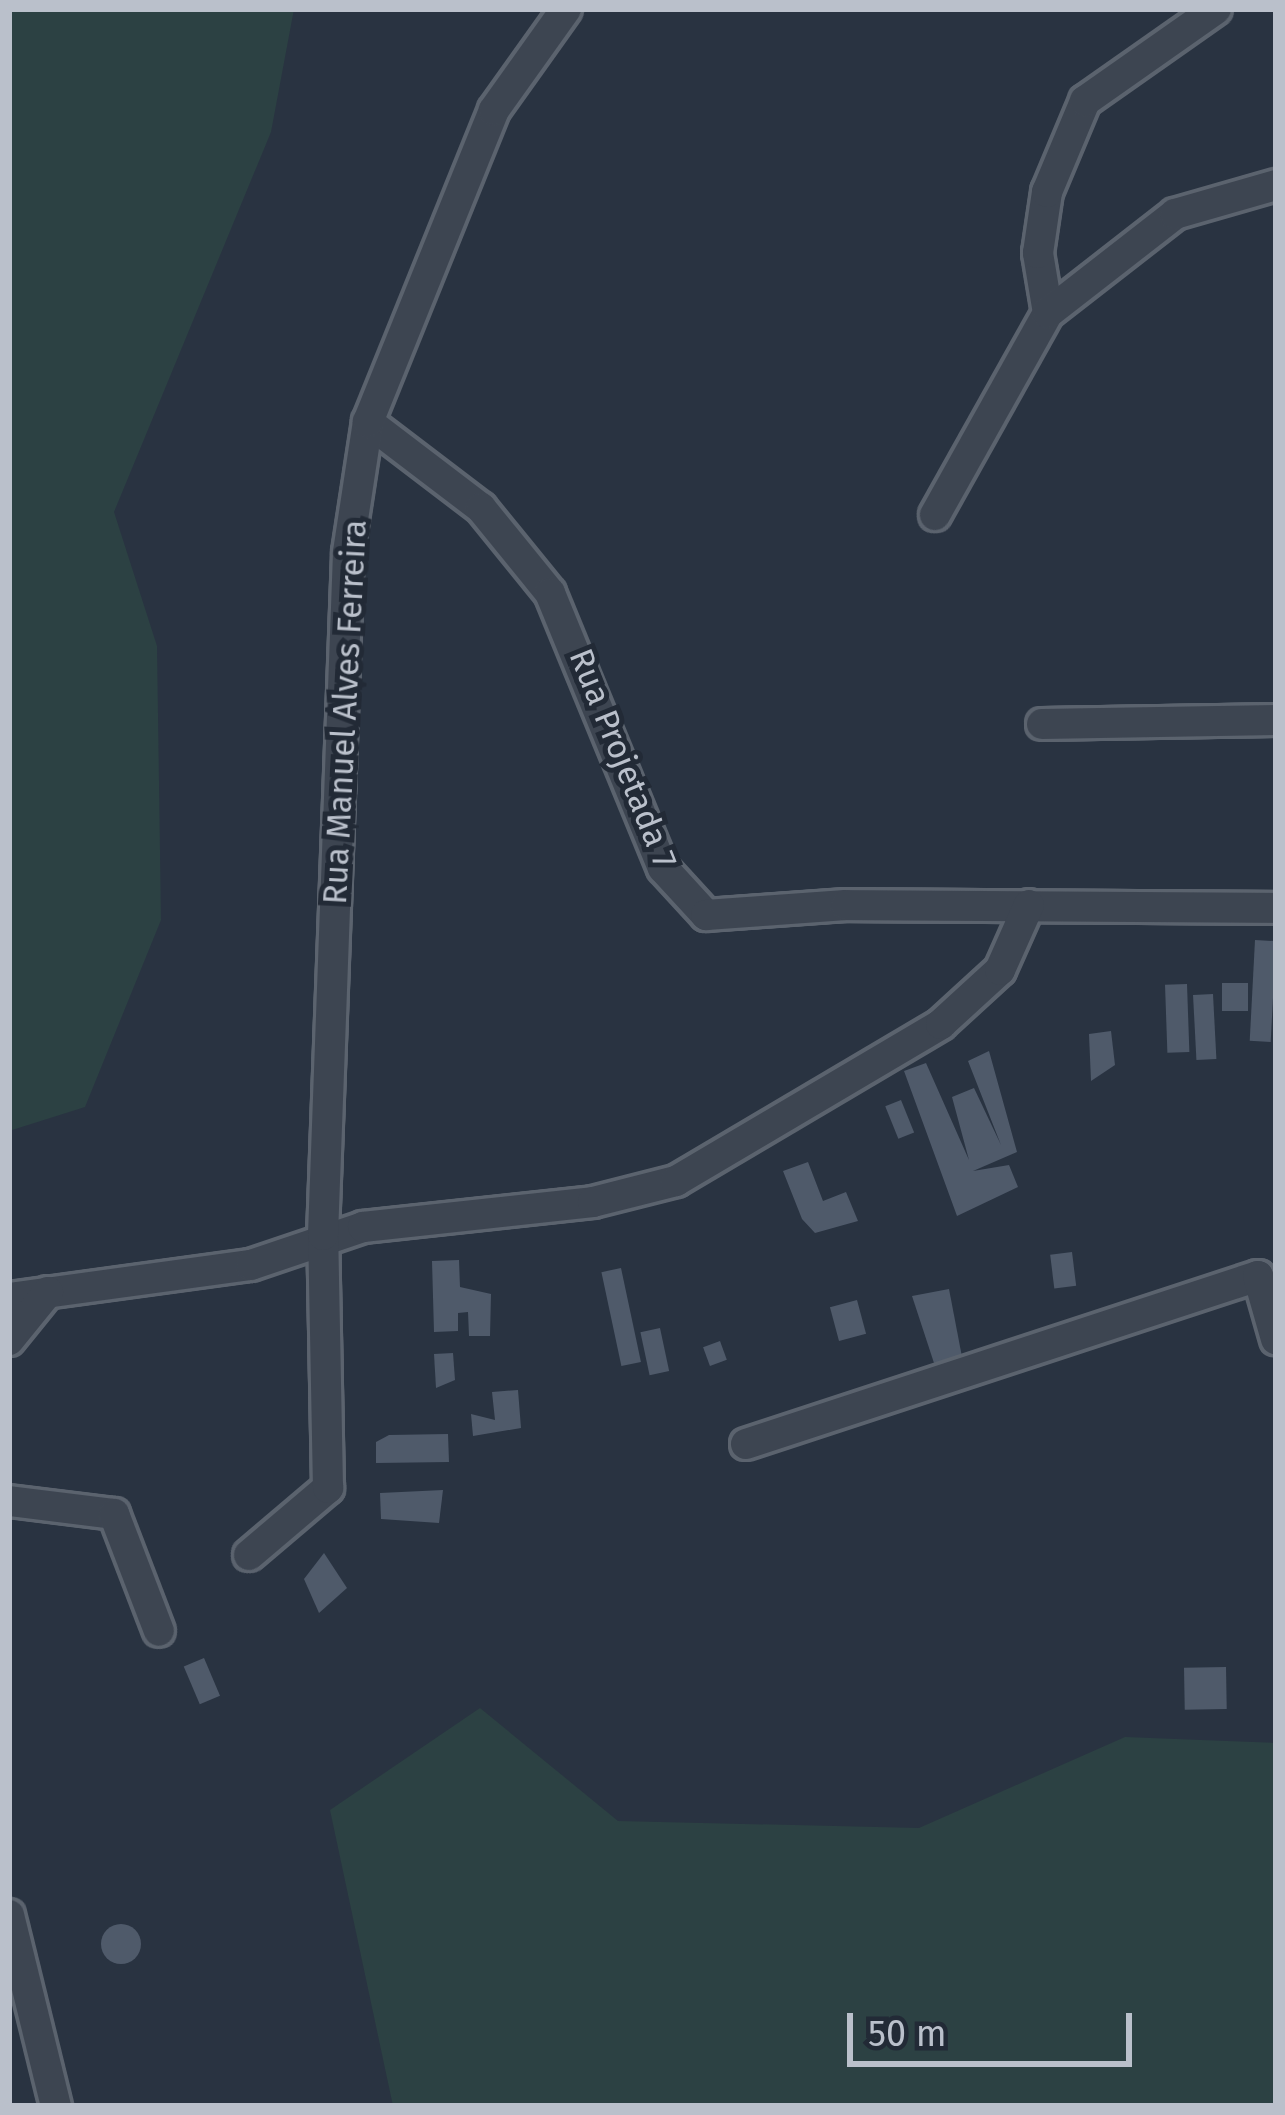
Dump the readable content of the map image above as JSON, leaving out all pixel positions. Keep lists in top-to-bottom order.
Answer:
{
  "streets": {
    "street": ["Rua Manuel Alves Ferreira", "Rua Projetada 7"]
  },
  "crossings": [
    ["Rua Manuel Alves Ferreira", "Rua Projetada 7"]
  ],
  "scale_bar": "50 m"
}
